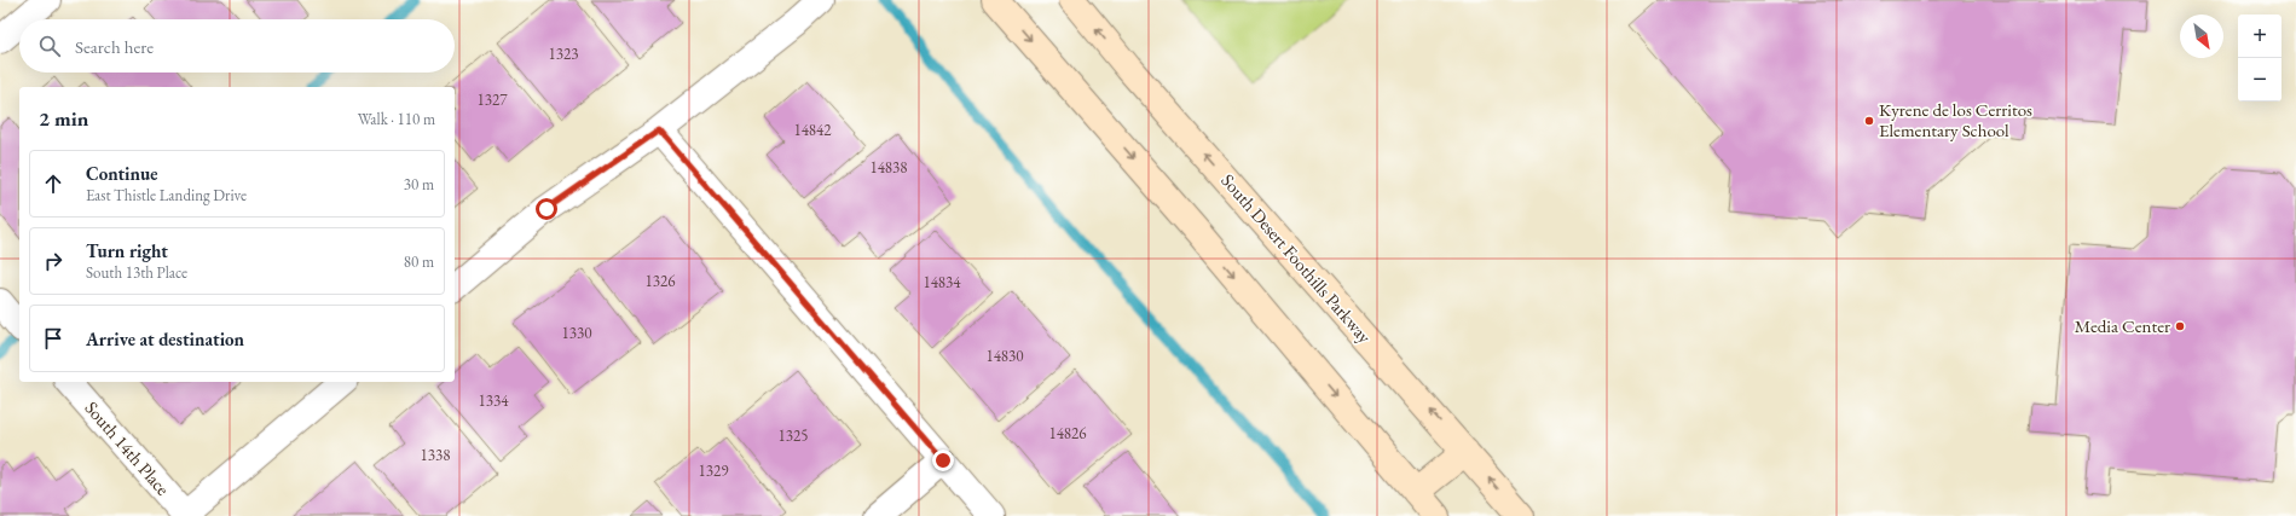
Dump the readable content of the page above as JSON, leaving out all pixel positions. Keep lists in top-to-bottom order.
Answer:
{
  "streets": {
    "street": ["South Desert Foothills Parkway", "South 14th Place"]
  },
  "places": ["Kyrene de los Cerritos Elementary School", "Media Center"],
  "house_numbers": [
    "1323",
    "1327",
    "14842",
    "14838",
    "1326",
    "14834",
    "1330",
    "14830",
    "1334",
    "14826",
    "1325",
    "1338",
    "1329"
  ],
  "north": "bottom right",
  "page": {
    "map_buttons": ["+", "−"],
    "search": "Search here",
    "heading": ["2 min", "Walk · 110 m"],
    "list": [
      ["Continue", "East Thistle Landing Drive", "30 m"],
      ["Turn right", "South 13th Place", "80 m"],
      "Arrive at destination"
    ]
  }
}
